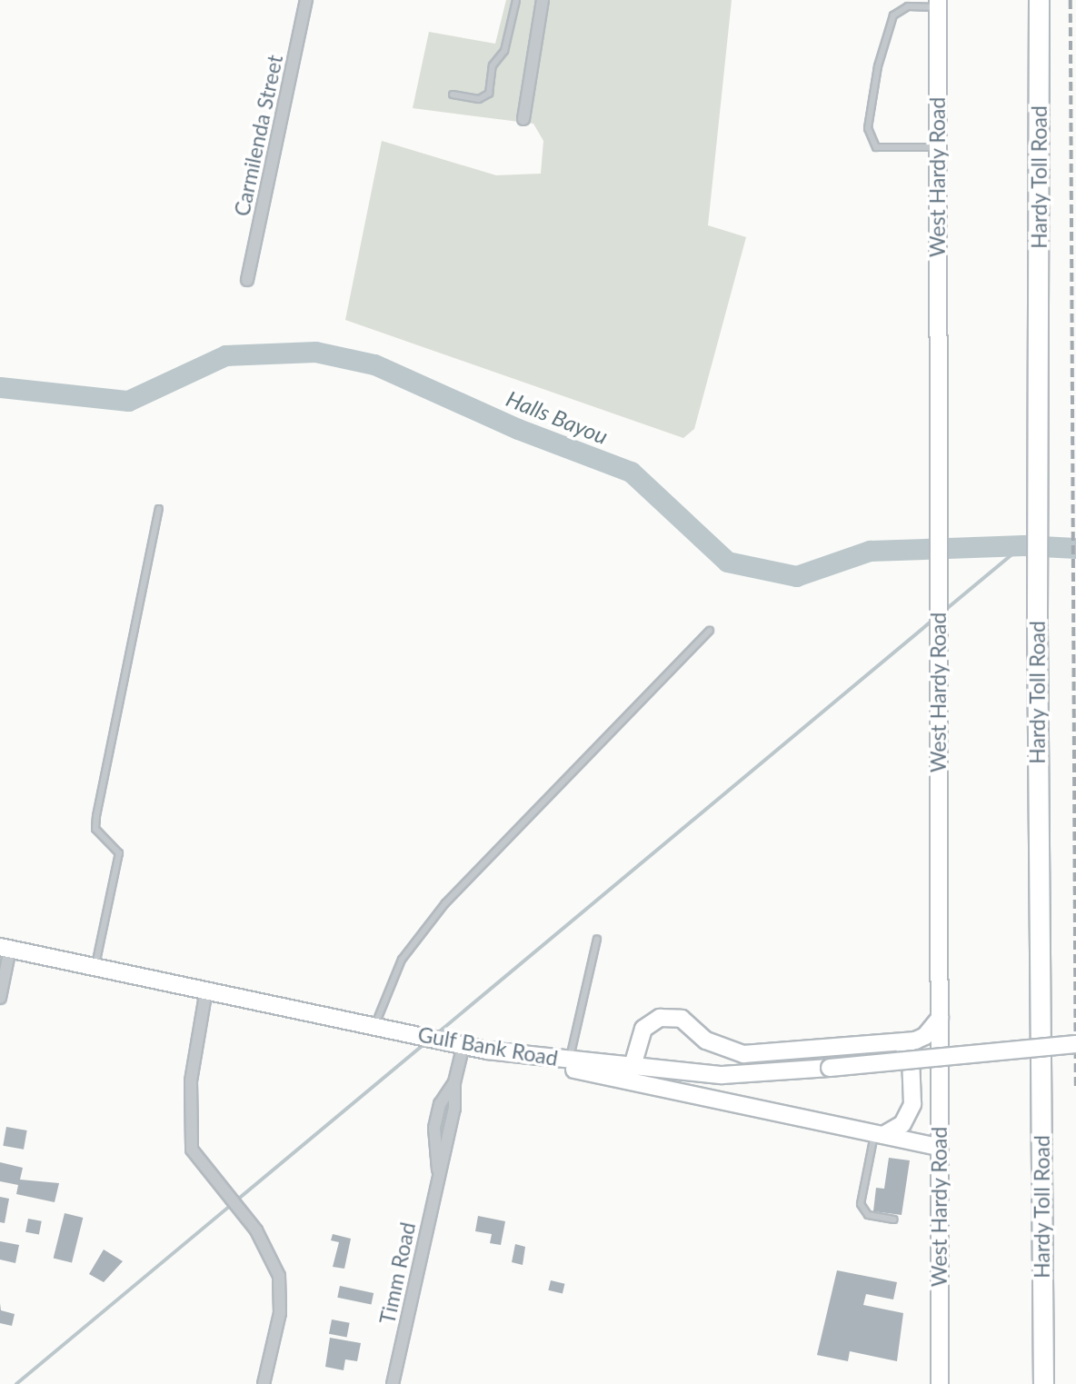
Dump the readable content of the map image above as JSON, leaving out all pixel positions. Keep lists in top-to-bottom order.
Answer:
{
  "streets": {
    "highway": ["Hardy Toll Road"],
    "main road": ["West Hardy Road", "Gulf Bank Road"],
    "street": ["Carmilenda Street", "Timm Road"]
  },
  "crossings": [
    ["Gulf Bank Road", "Timm Road"]
  ],
  "water": ["Halls Bayou"]
}
